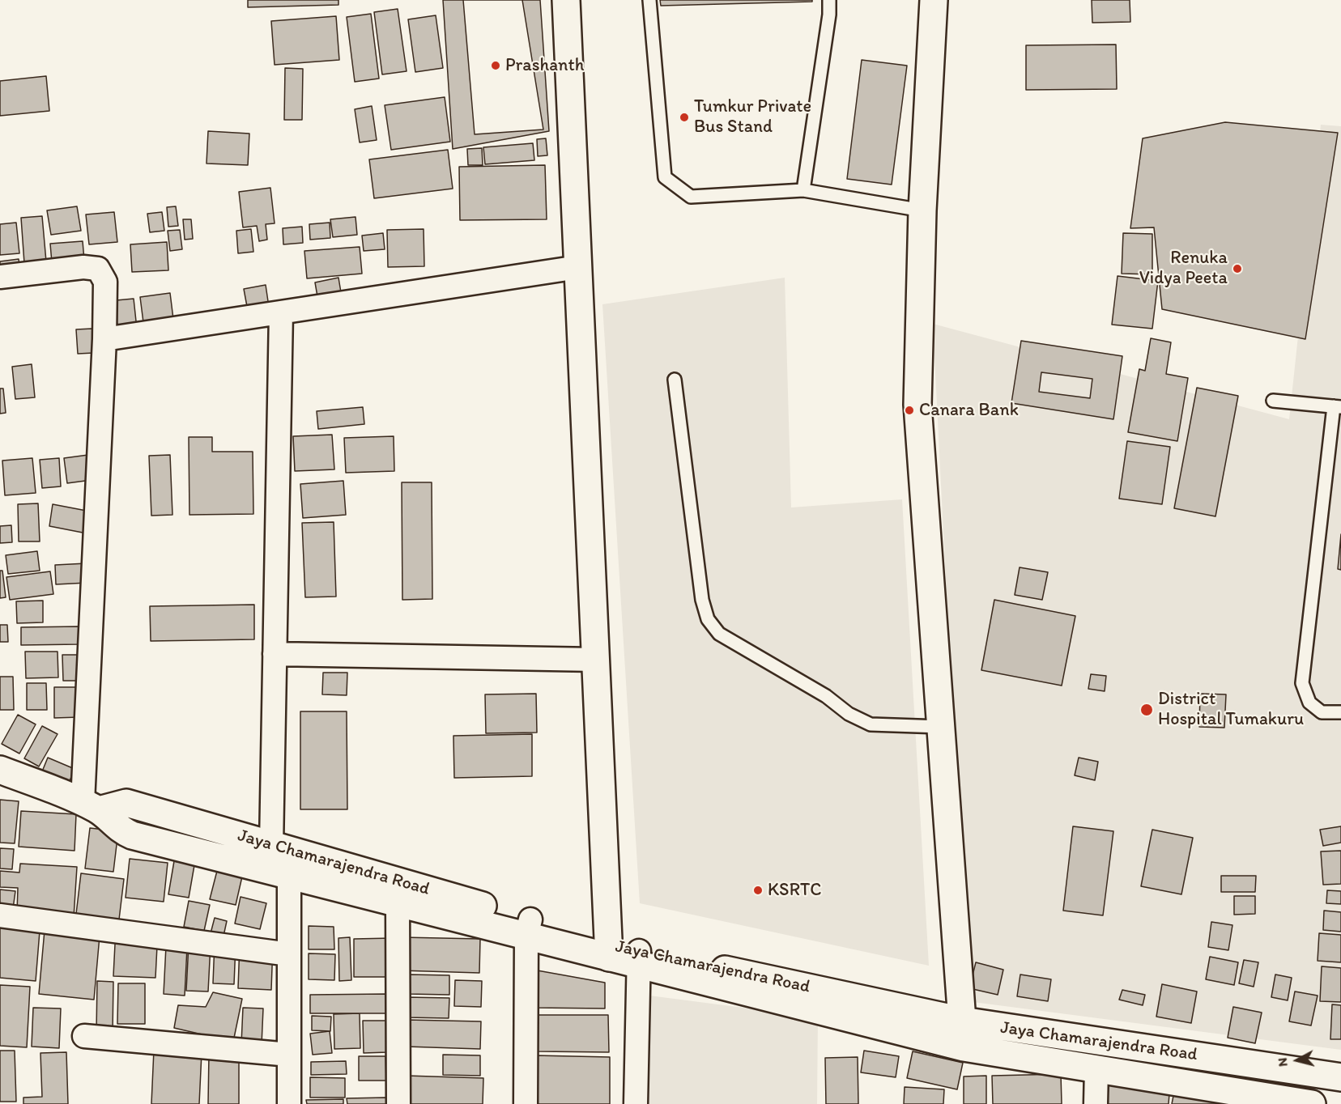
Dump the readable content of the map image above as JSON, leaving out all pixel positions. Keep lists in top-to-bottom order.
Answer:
{
  "streets": {
    "main road": ["Jaya Chamarajendra Road"]
  },
  "places": [
    "Prashanth",
    "Tumkur Private Bus Stand",
    "Renuka Vidya Peeta",
    "Canara Bank",
    "District Hospital Tumakuru",
    "KSRTC"
  ],
  "north": "left"
}
